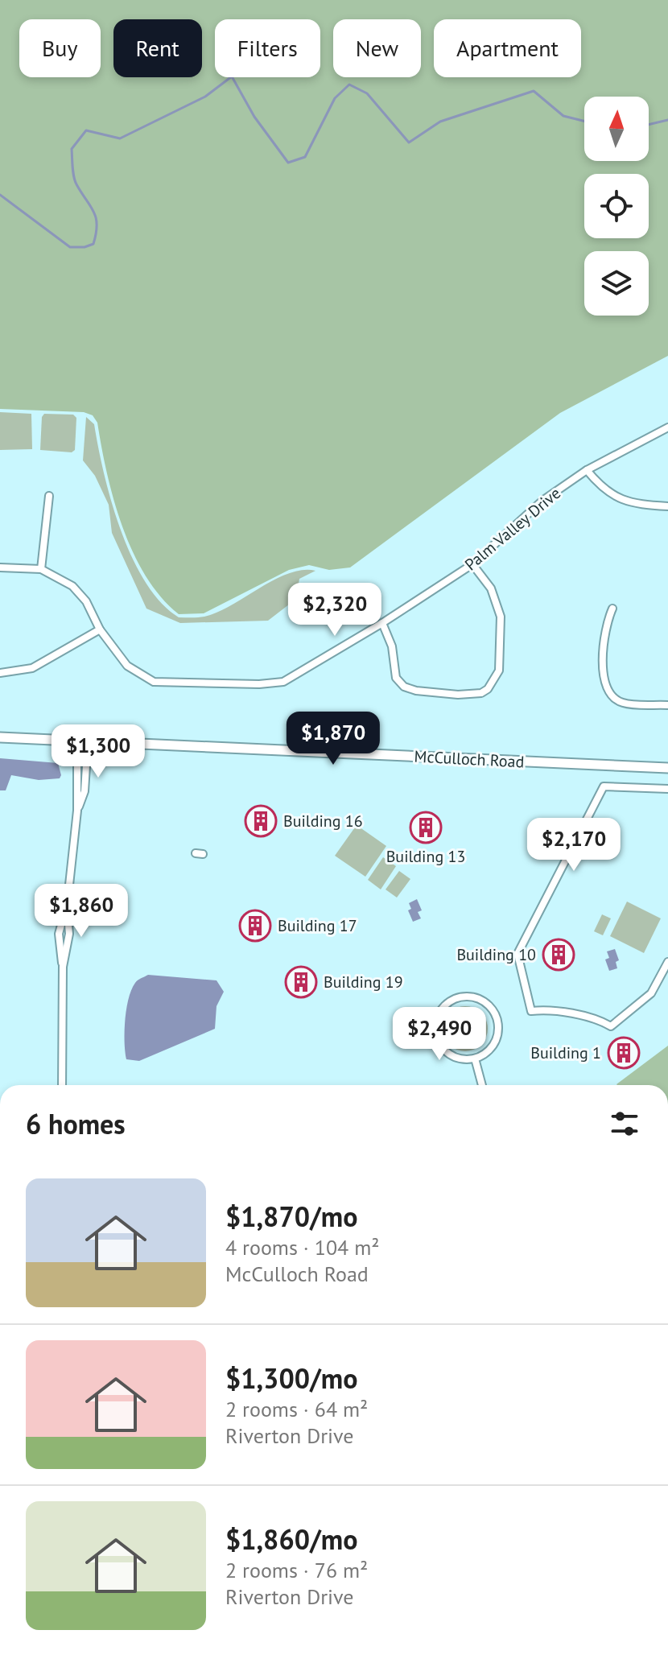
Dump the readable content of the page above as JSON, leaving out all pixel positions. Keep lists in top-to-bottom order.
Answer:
{
  "streets": {
    "street": ["Palm Valley Drive", "McCulloch Road"]
  },
  "places": {
    "building": [
      "Building 16",
      "Building 13",
      "Building 17",
      "Building 10",
      "Building 19",
      "Building 1"
    ]
  },
  "north": "top",
  "page": {
    "chip": [
      "Buy",
      "Rent",
      "Filters",
      "New",
      "Apartment"
    ],
    "price": [
      "$2,320",
      "$1,870",
      "$1,300",
      "$2,170",
      "$1,860",
      "$2,490"
    ],
    "heading": "6 homes",
    "list": [
      {
        "name": "$1,870/mo",
        "note": "4 rooms · 104 m² · McCulloch Road"
      },
      {
        "name": "$1,300/mo",
        "note": "2 rooms · 64 m² · Riverton Drive"
      },
      {
        "name": "$1,860/mo",
        "note": "2 rooms · 76 m² · Riverton Drive"
      }
    ]
  }
}
